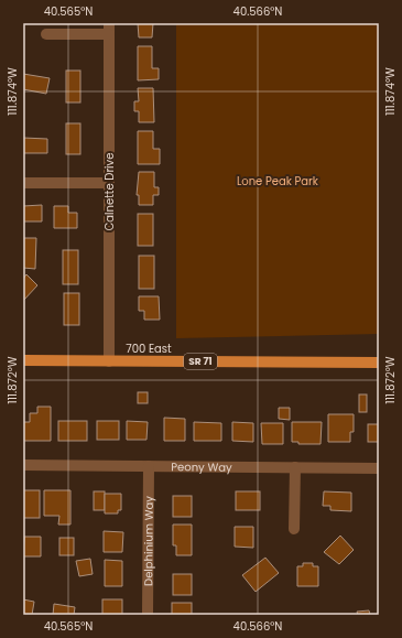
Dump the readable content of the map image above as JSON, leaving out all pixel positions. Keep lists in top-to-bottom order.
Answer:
{
  "streets": {
    "main road": ["700 East", "SR 71"],
    "street": ["Calnette Drive", "Peony Way", "Delphinium Way"]
  },
  "crossings": [
    ["Calnette Drive", "700 East"],
    ["Peony Way", "Delphinium Way"]
  ],
  "parks": ["Lone Peak Park"],
  "coordinates": [
    "40.565°N",
    "40.566°N",
    "111.874°W",
    "111.872°W"
  ]
}
